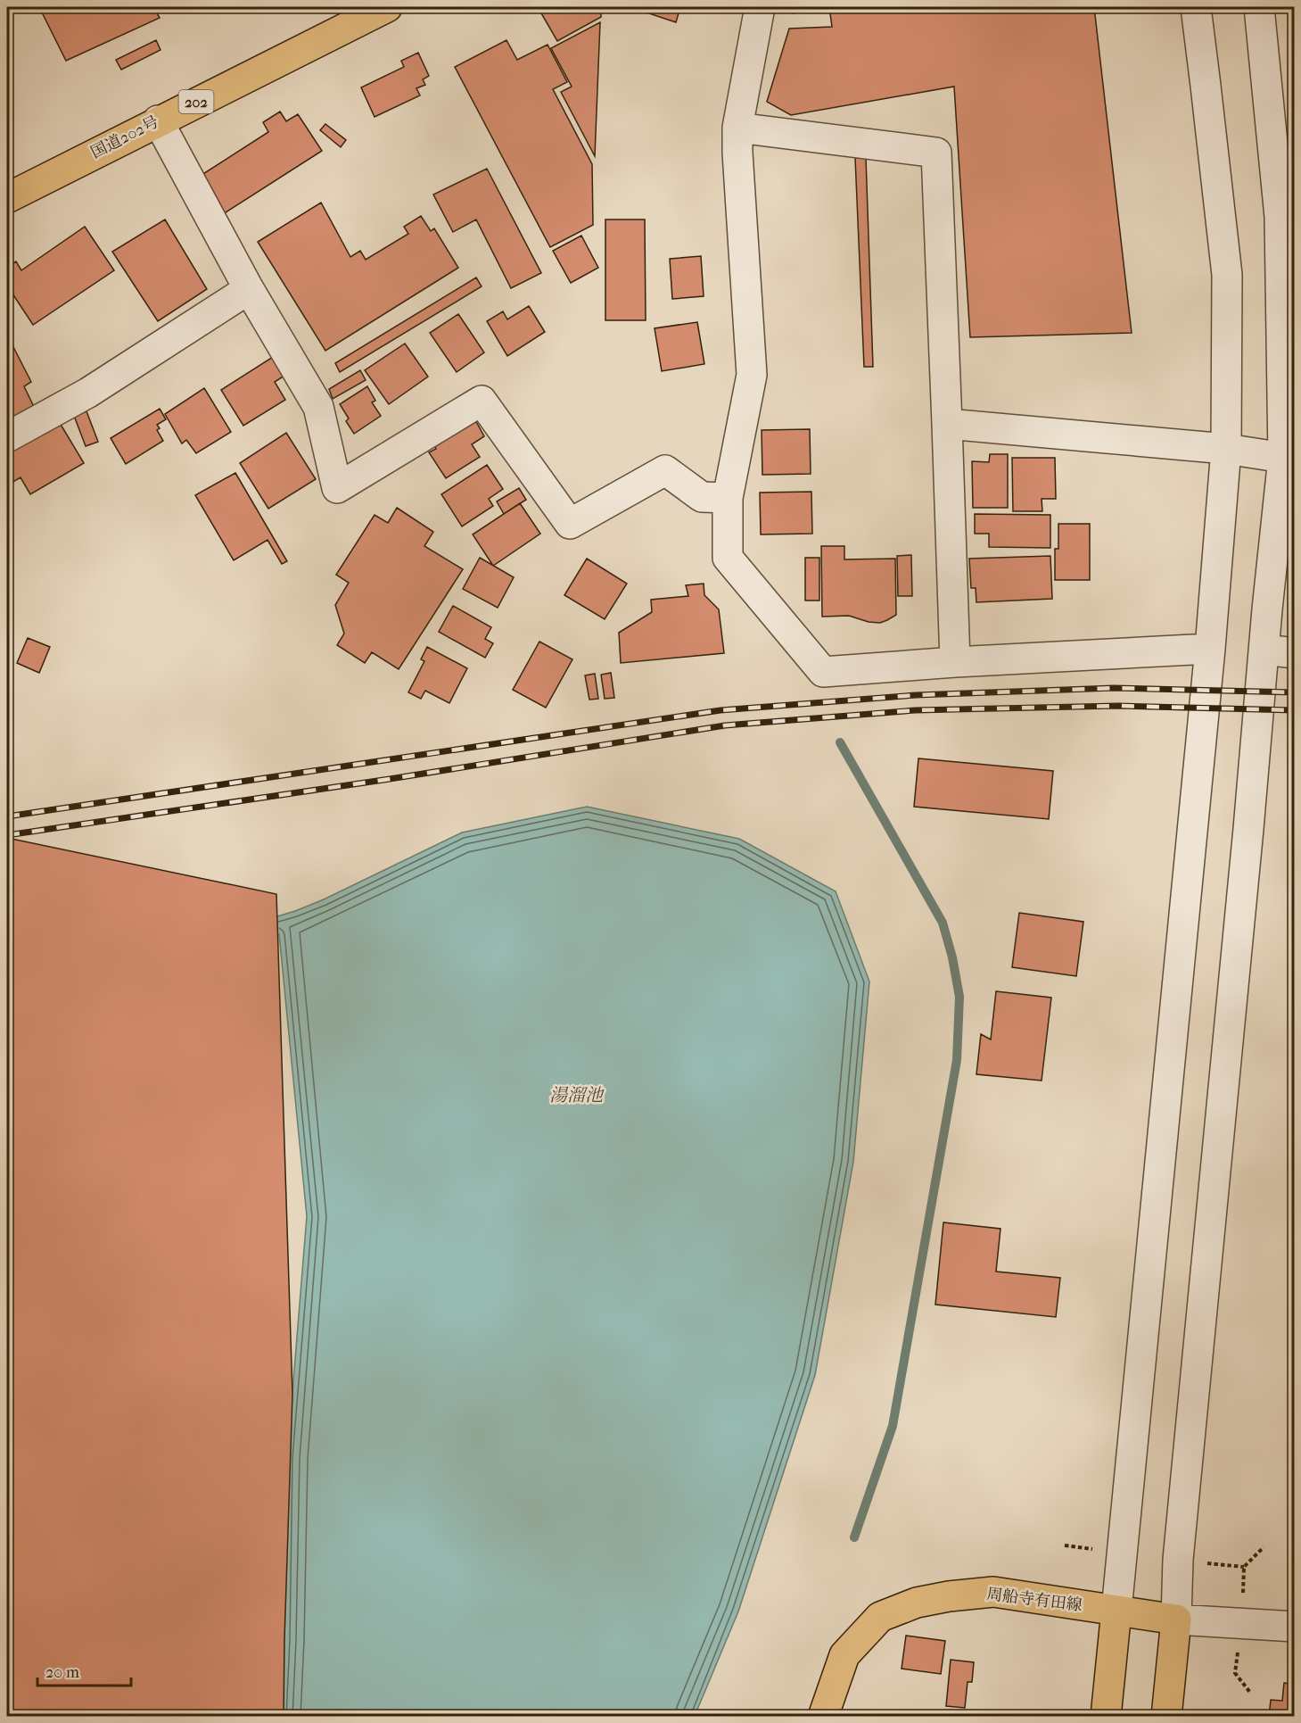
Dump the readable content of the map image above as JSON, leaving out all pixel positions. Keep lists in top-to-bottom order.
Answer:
{
  "streets": {
    "main road": ["202", "国道202号", "周船寺有田線"]
  },
  "water": ["湯溜池"],
  "scale_bar": "20 m"
}
